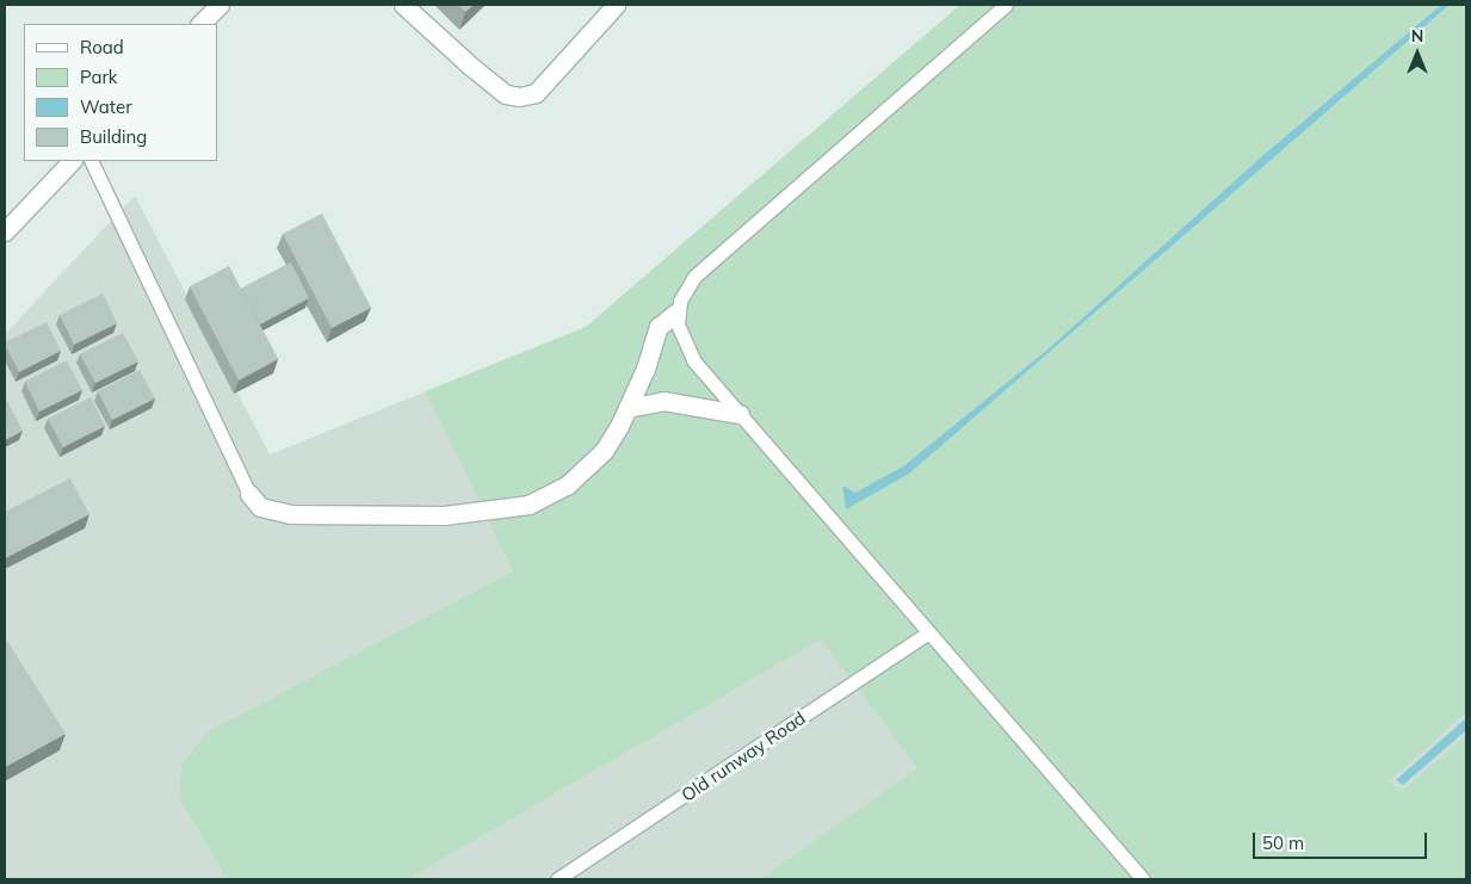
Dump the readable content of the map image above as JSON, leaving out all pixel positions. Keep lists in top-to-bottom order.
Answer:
{
  "streets": {
    "lane": ["Old runway Road"]
  },
  "legend": [
    "Road",
    "Park",
    "Water",
    "Building"
  ],
  "scale_bar": "50 m",
  "north": "top"
}
